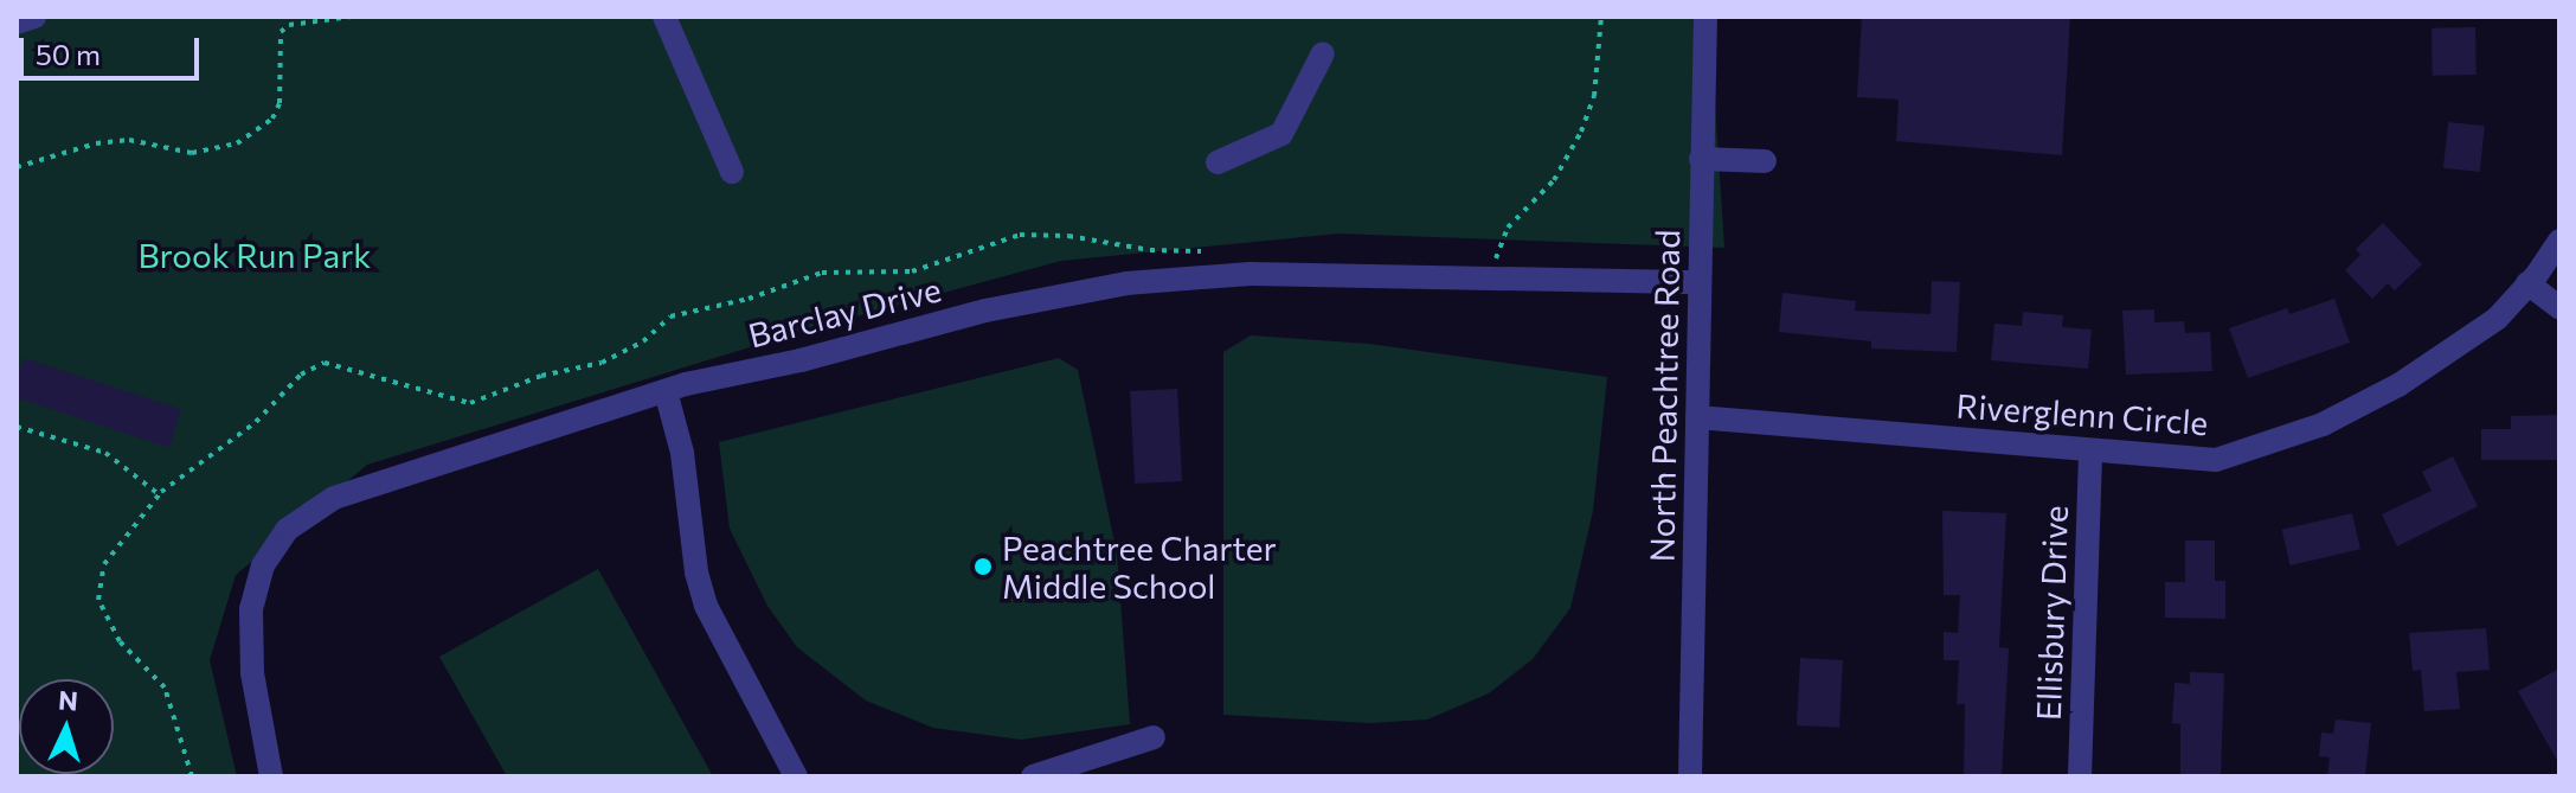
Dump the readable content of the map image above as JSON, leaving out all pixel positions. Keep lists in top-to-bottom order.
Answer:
{
  "streets": {
    "street": [
      "Barclay Drive",
      "North Peachtree Road",
      "Riverglenn Circle",
      "Ellisbury Drive"
    ]
  },
  "crossings": [
    ["Barclay Drive", "North Peachtree Road"],
    ["North Peachtree Road", "Riverglenn Circle"],
    ["Riverglenn Circle", "Ellisbury Drive"]
  ],
  "parks": ["Brook Run Park"],
  "places": ["Peachtree Charter Middle School"],
  "scale_bar": "50 m",
  "north": "top"
}
